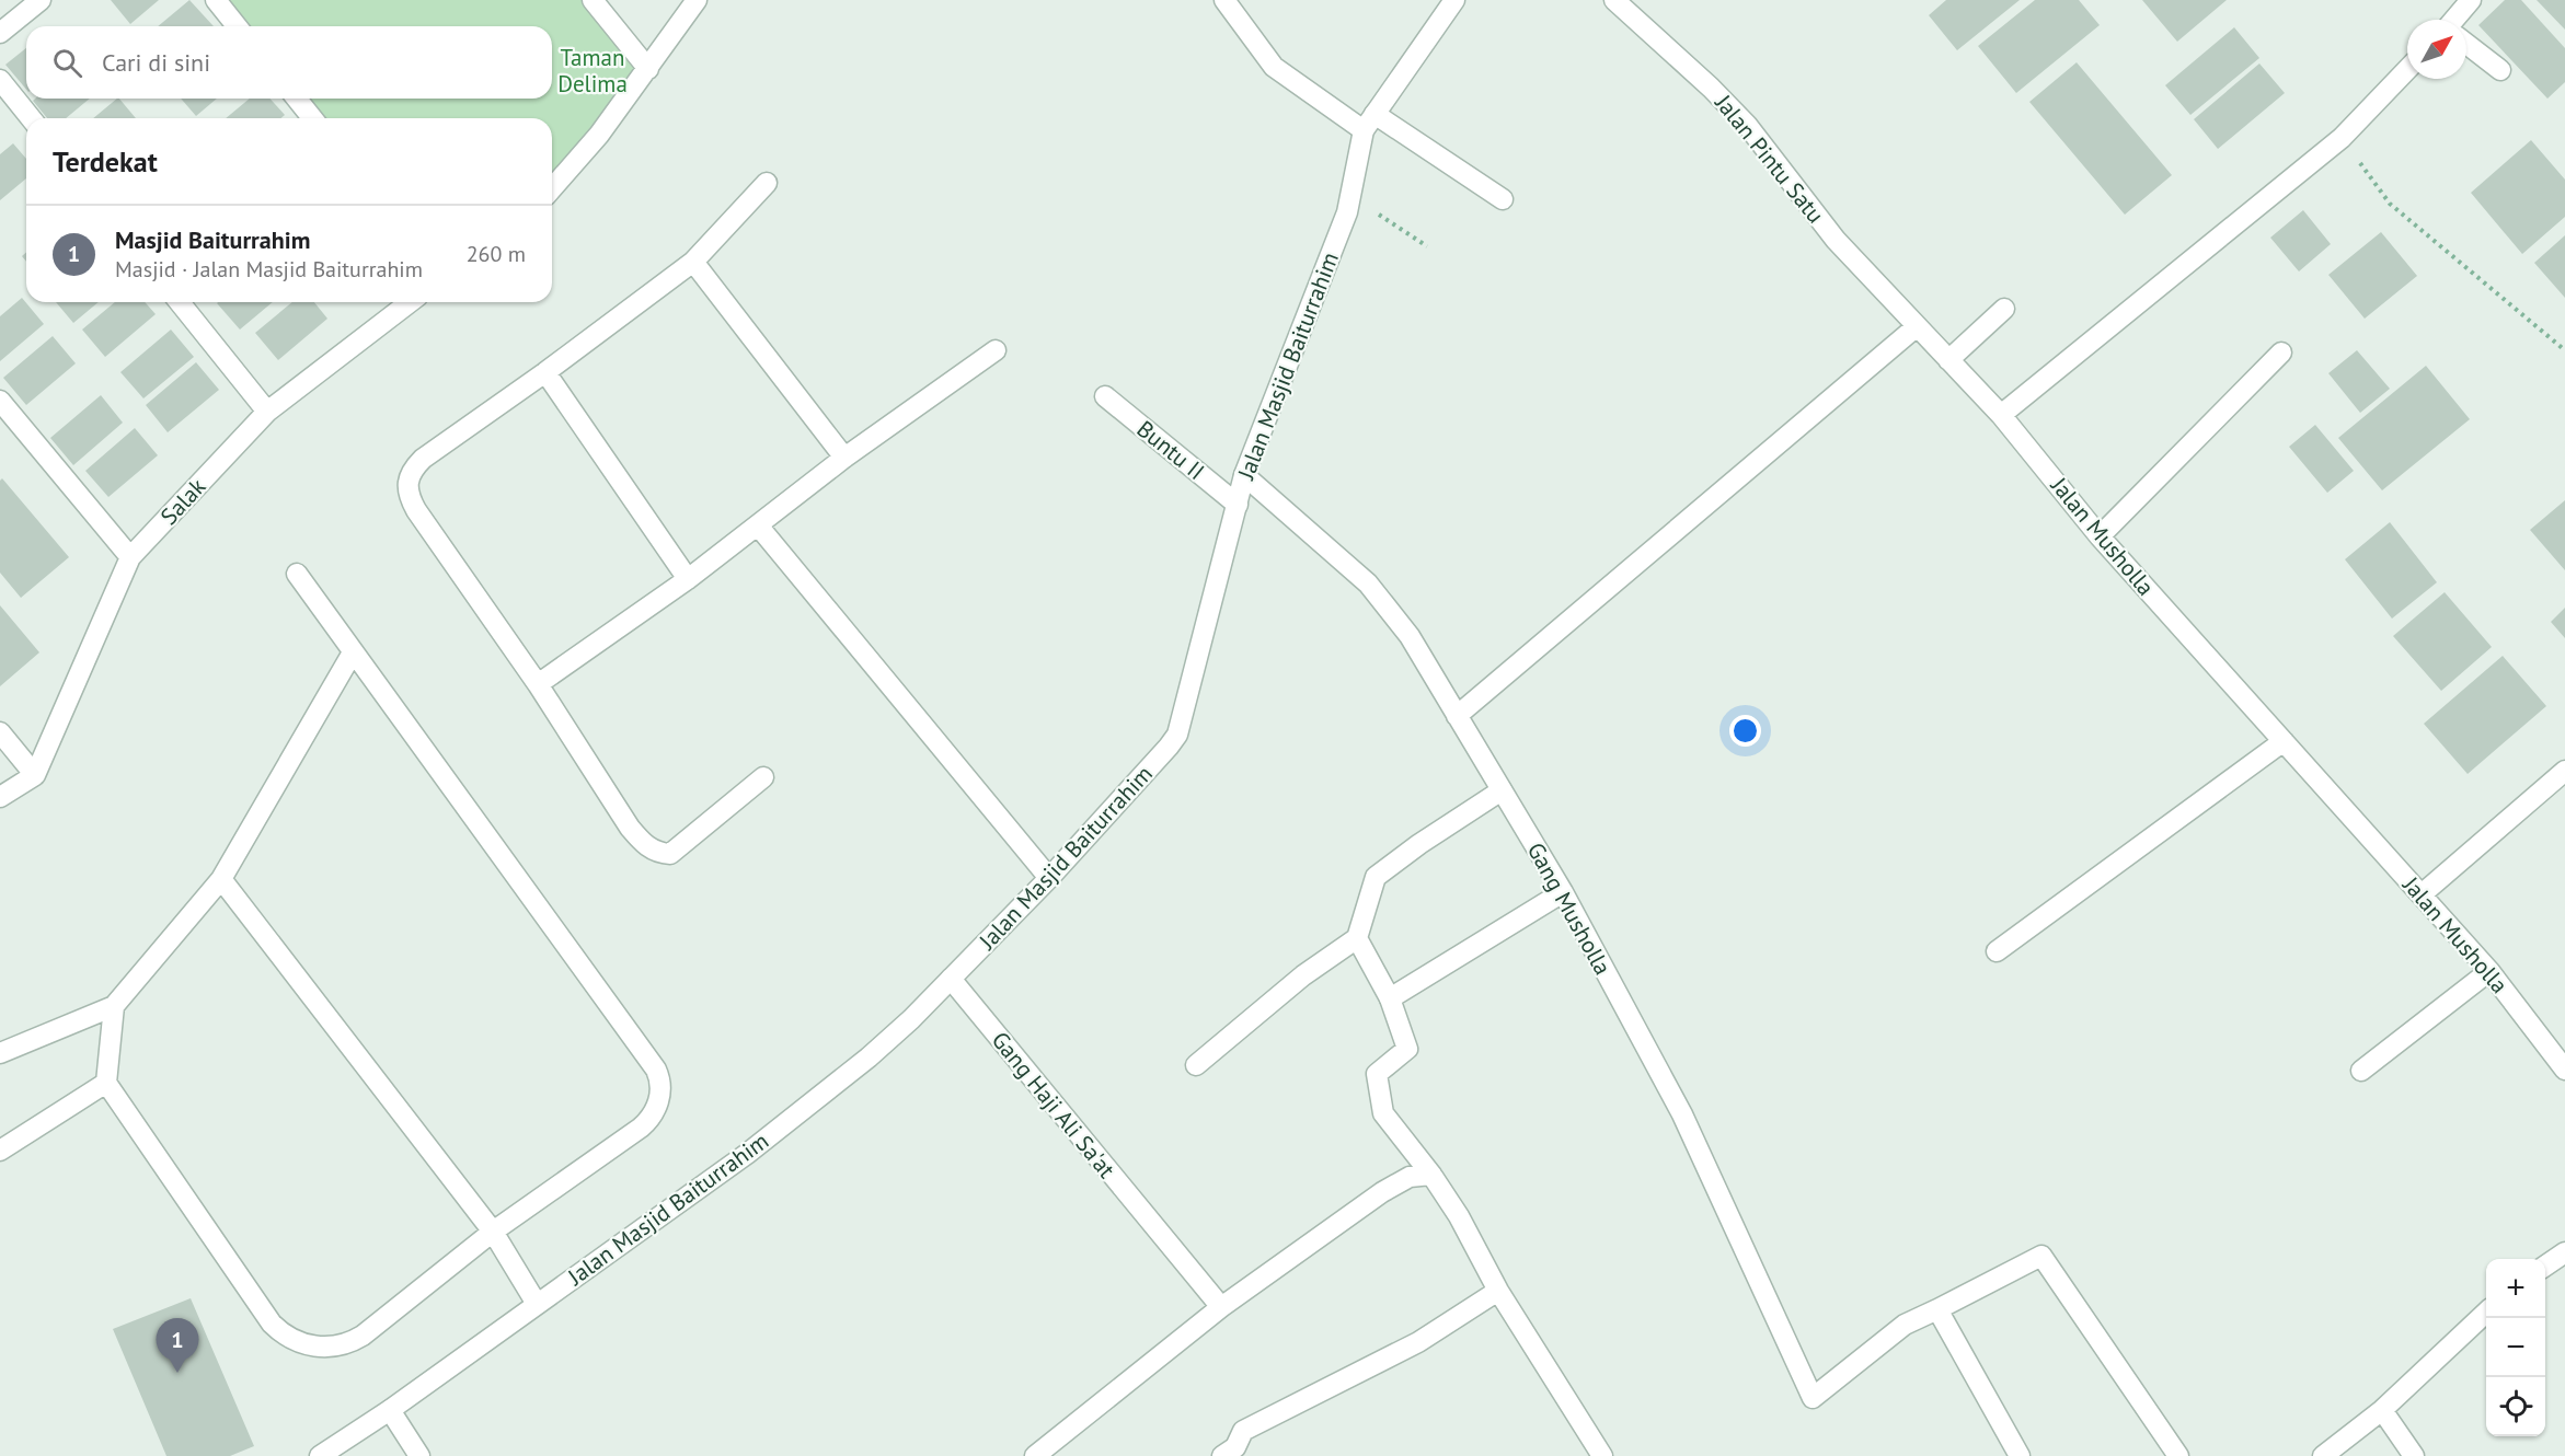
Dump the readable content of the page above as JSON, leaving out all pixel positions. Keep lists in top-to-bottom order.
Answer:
{
  "streets": {
    "street": [
      "Jalan Pintu Satu",
      "Jalan Masjid Baiturrahim",
      "Buntu II",
      "Salak",
      "Jalan Musholla",
      "Gang Musholla",
      "Gang Haji Ali Sa'at"
    ]
  },
  "crossings": [
    ["Jalan Pintu Satu", "Jalan Musholla"],
    ["Jalan Masjid Baiturrahim", "Buntu II"],
    ["Jalan Masjid Baiturrahim", "Gang Musholla"],
    ["Jalan Masjid Baiturrahim", "Gang Haji Ali Sa'at"]
  ],
  "parks": ["Taman Delima"],
  "north": "top right",
  "page": {
    "search": "Cari di sini",
    "heading": "Terdekat",
    "list": [
      {
        "mark": "1",
        "name": "Masjid Baiturrahim",
        "note": "Masjid · Jalan Masjid Baiturrahim",
        "value": "260 m"
      }
    ],
    "map_buttons": ["+", "−"],
    "pins": "1"
  }
}
